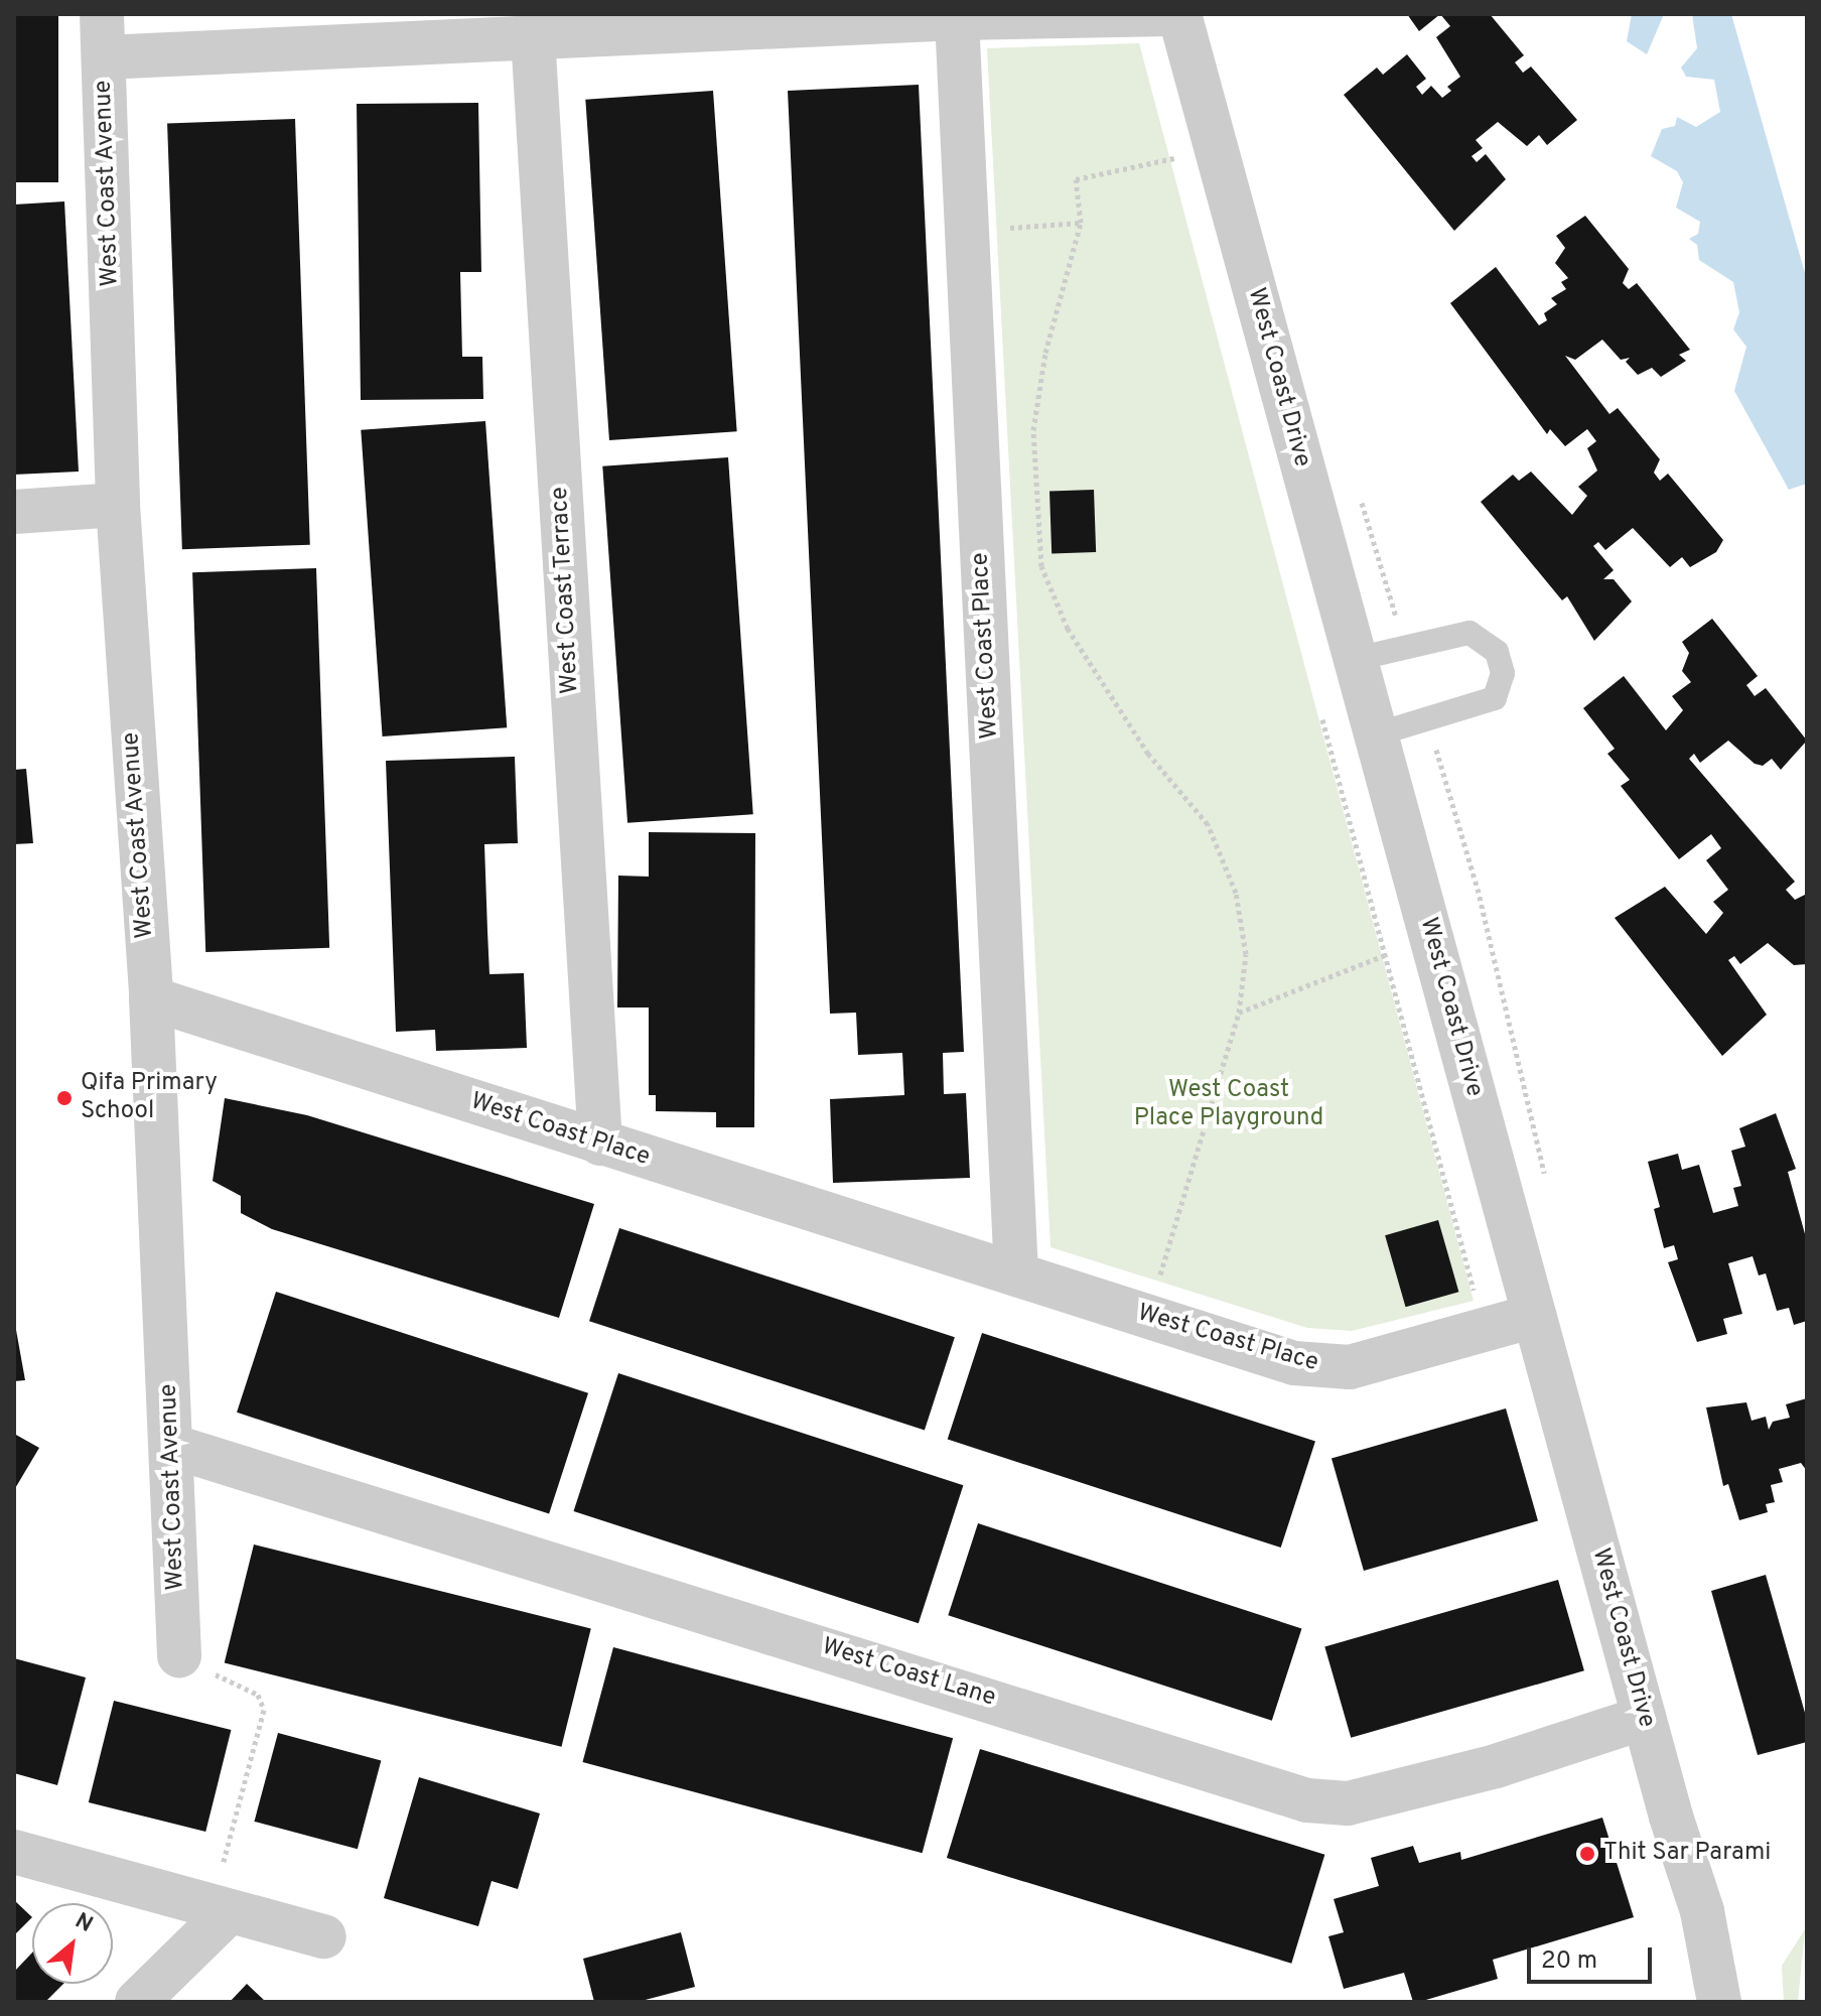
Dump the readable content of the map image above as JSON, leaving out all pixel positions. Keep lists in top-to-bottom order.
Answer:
{
  "streets": {
    "street": [
      "West Coast Avenue",
      "West Coast Drive",
      "West Coast Terrace",
      "West Coast Place",
      "West Coast Lane"
    ]
  },
  "crossings": [
    ["West Coast Avenue", "West Coast Place"],
    ["West Coast Avenue", "West Coast Lane"],
    ["West Coast Drive", "West Coast Place"],
    ["West Coast Drive", "West Coast Lane"],
    ["West Coast Terrace", "West Coast Place"]
  ],
  "parks": ["West Coast Place Playground"],
  "places": ["Qifa Primary School", "Thit Sar Parami"],
  "scale_bar": "20 m",
  "north": "top right"
}
